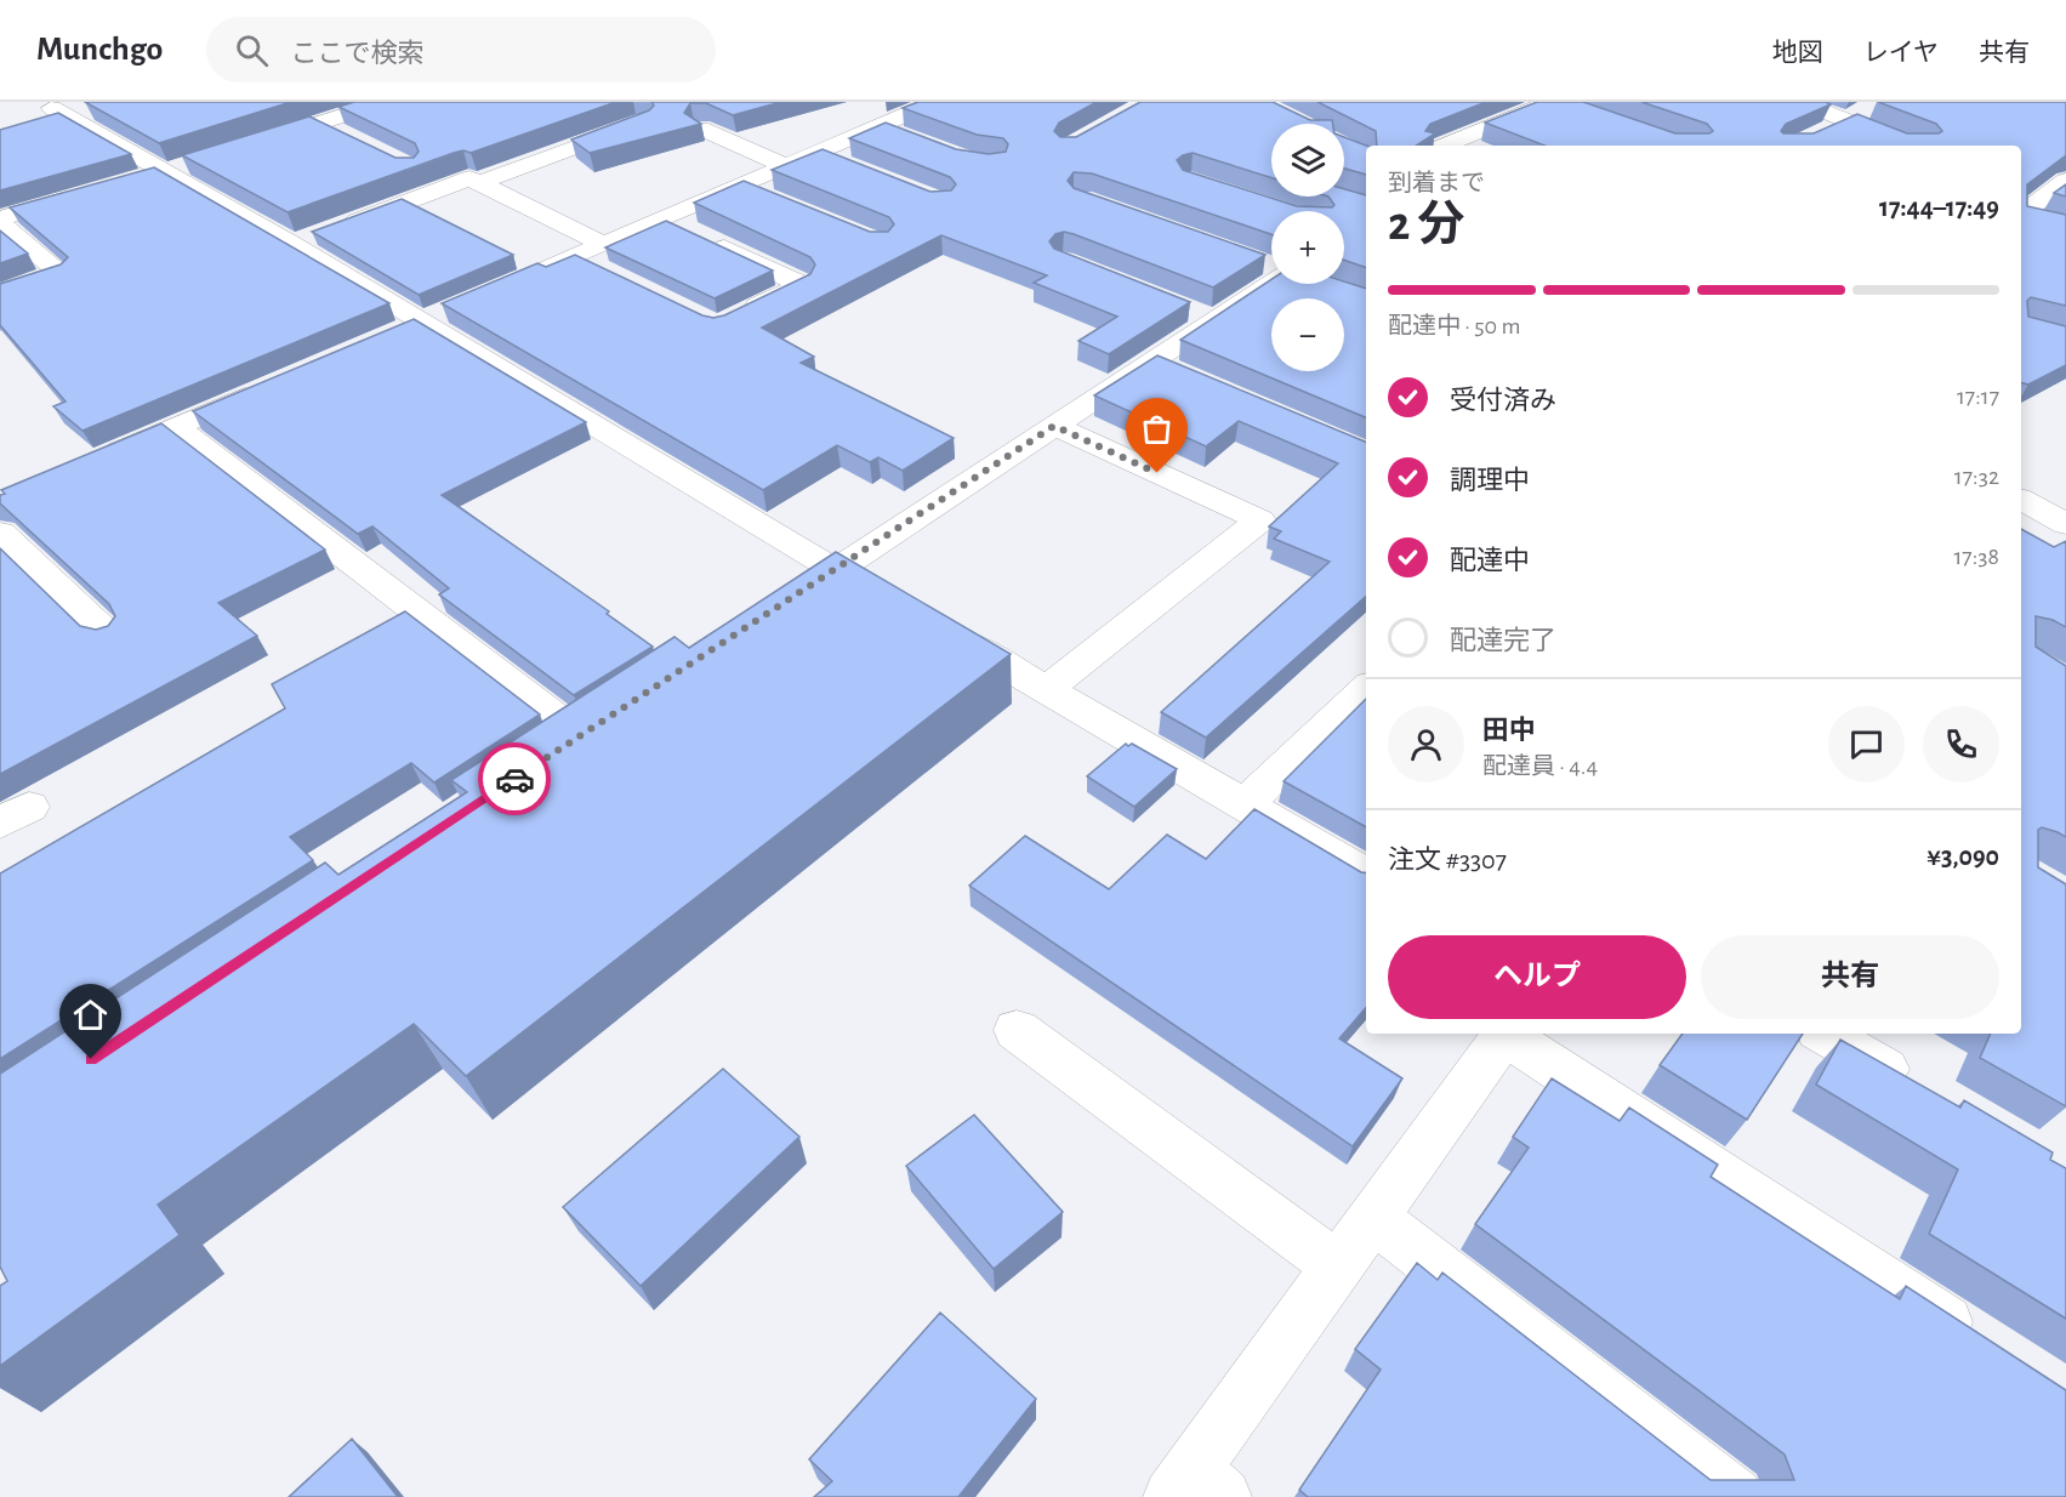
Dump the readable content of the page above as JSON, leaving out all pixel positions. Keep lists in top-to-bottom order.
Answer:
{
  "page": {
    "header": "Munchgo",
    "search": "ここで検索",
    "nav": ["地図", "レイヤ", "共有"],
    "map_buttons": ["+", "−"],
    "heading": ["2 分", "到着まで", "17:44–17:49"],
    "panel": [
      "田中",
      "配達員 · 4.4",
      "注文 #3307",
      "¥3,090"
    ],
    "bar": "配達中 · 50 m",
    "list": [
      ["受付済み", "17:17"],
      ["調理中", "17:32"],
      ["配達中", "17:38"],
      "配達完了"
    ],
    "buttons": ["ヘルプ", "共有"]
  }
}
